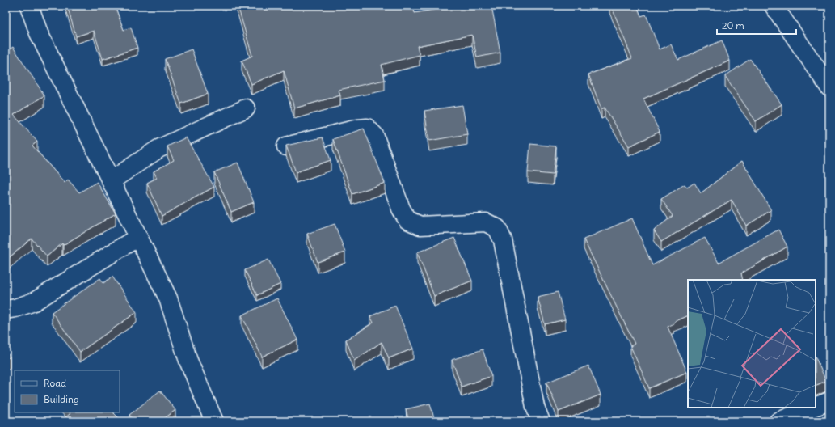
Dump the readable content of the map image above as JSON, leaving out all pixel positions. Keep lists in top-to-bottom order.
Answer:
{
  "legend": ["Road", "Building"],
  "scale_bar": "20 m"
}
